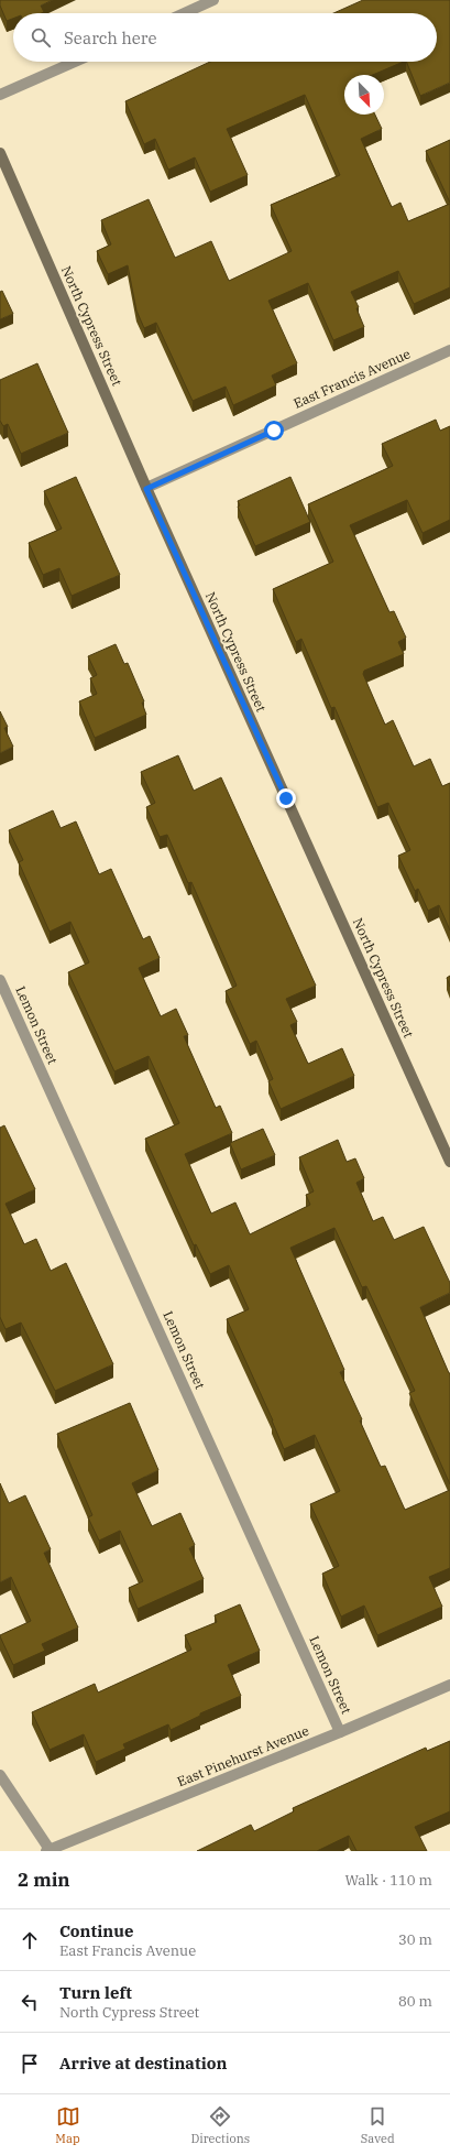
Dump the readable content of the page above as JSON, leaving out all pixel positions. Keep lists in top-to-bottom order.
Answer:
{
  "streets": {
    "street": [
      "North Cypress Street",
      "East Francis Avenue",
      "Lemon Street",
      "East Pinehurst Avenue"
    ]
  },
  "crossings": [
    ["North Cypress Street", "East Francis Avenue"],
    ["Lemon Street", "East Pinehurst Avenue"]
  ],
  "north": "bottom right",
  "page": {
    "search": "Search here",
    "heading": ["2 min", "Walk · 110 m"],
    "list": [
      ["Continue", "East Francis Avenue", "30 m"],
      ["Turn left", "North Cypress Street", "80 m"],
      "Arrive at destination"
    ],
    "nav": ["Map", "Directions", "Saved"]
  }
}
